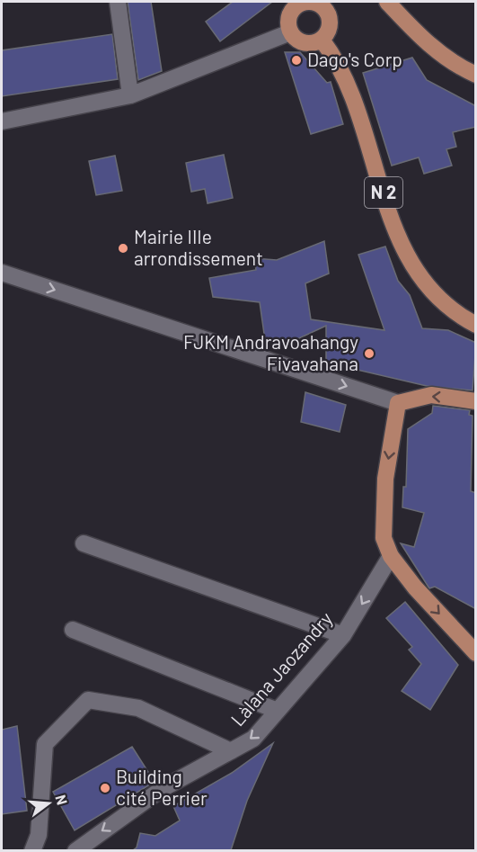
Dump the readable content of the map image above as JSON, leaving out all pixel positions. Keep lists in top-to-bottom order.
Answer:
{
  "streets": {
    "main road": ["N 2"],
    "street": ["Làlana Jaozandry"]
  },
  "one_way": ["Làlana Jaozandry"],
  "places": [
    "Dago's Corp",
    "Mairie IIIe arrondissement",
    "FJKM Andravoahangy Fivavahana",
    "Building cité Perrier"
  ],
  "north": "right"
}
